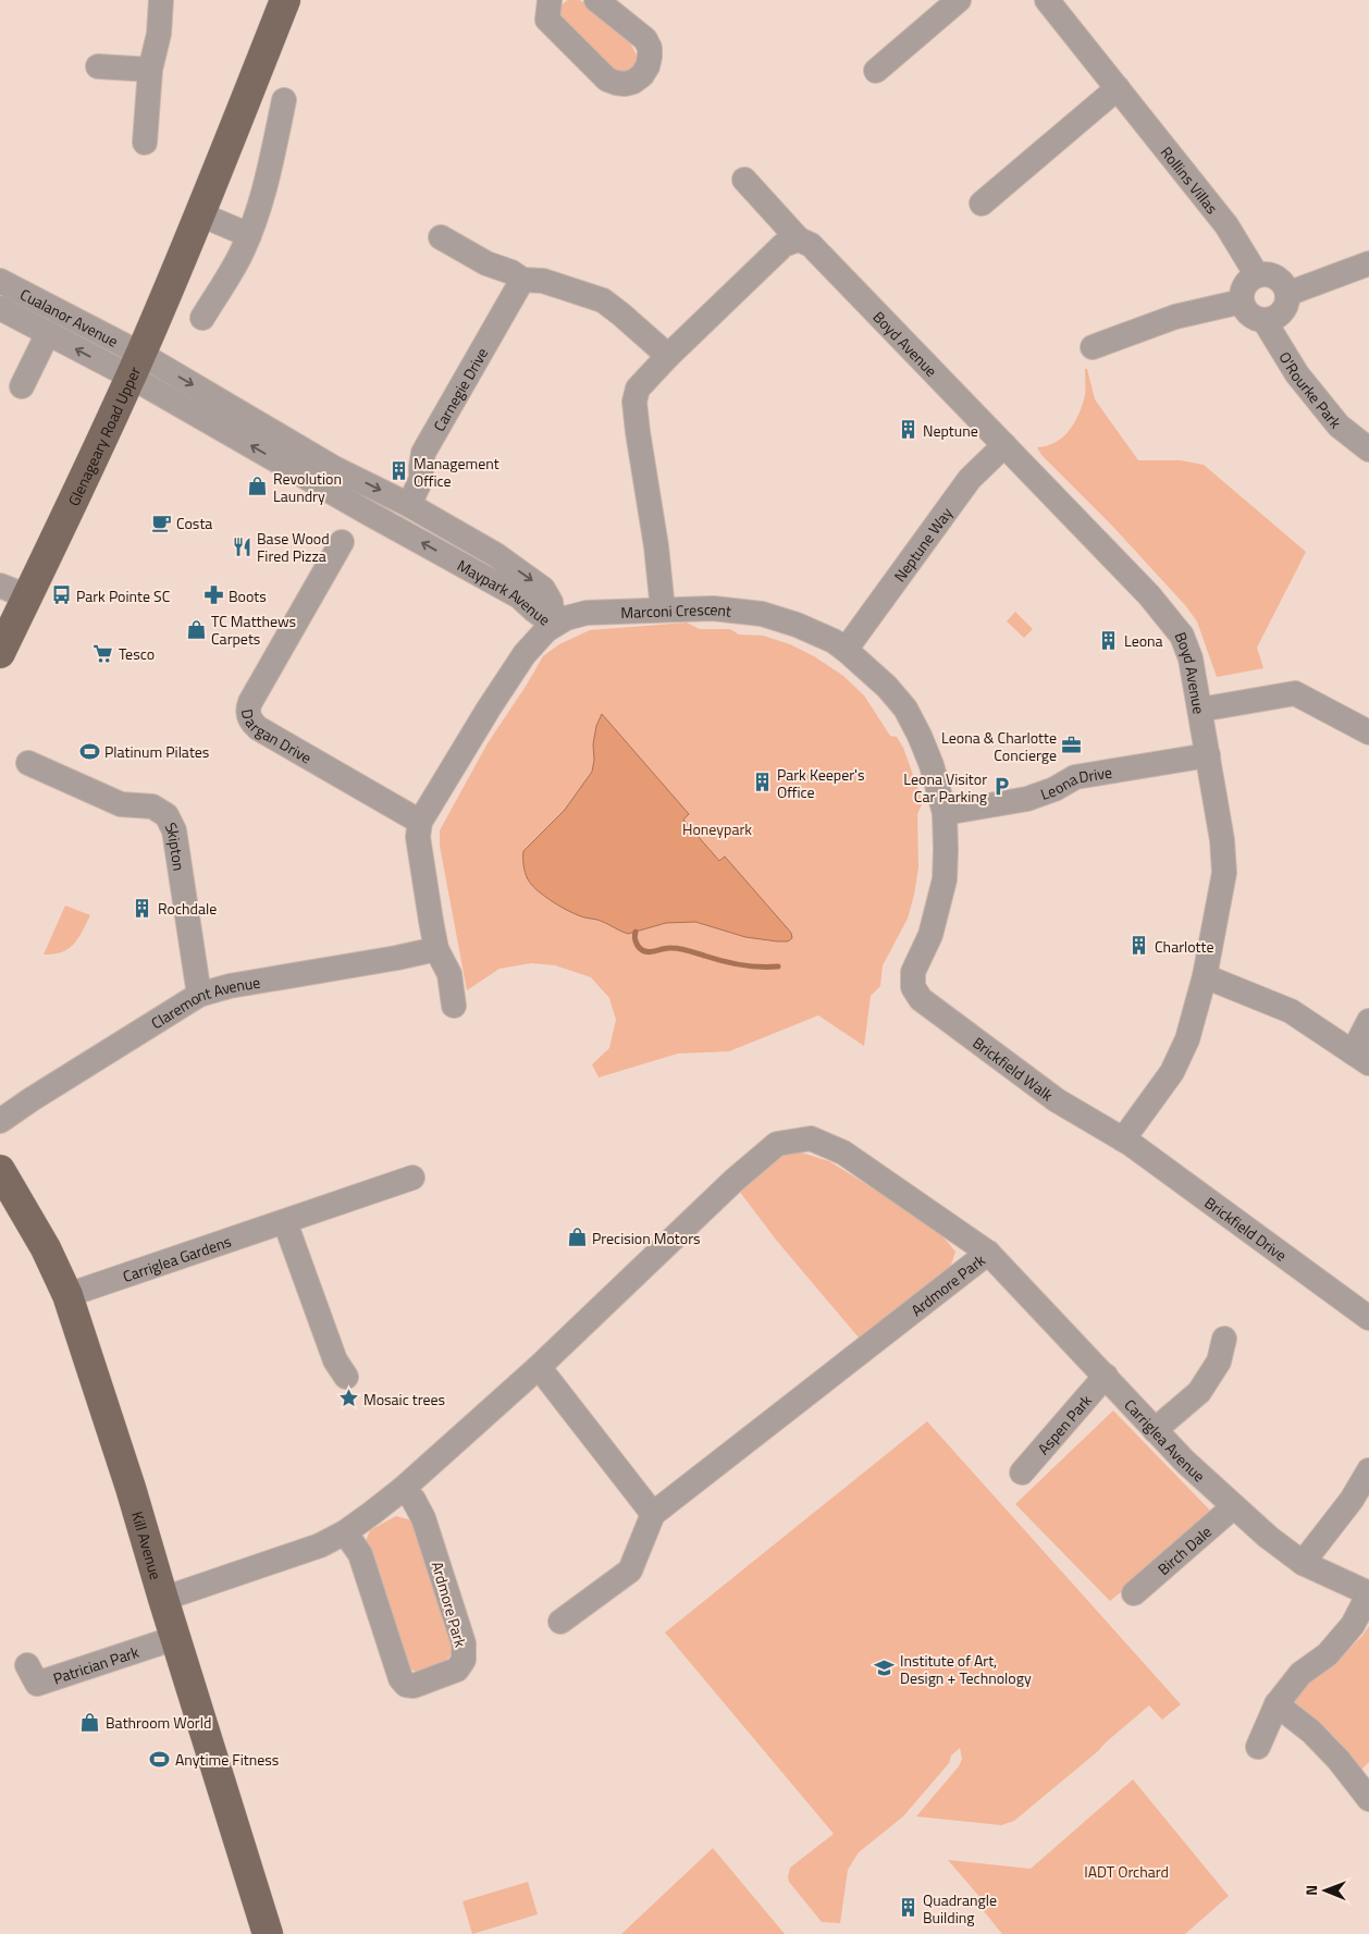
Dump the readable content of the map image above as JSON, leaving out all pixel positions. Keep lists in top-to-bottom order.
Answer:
{
  "streets": {
    "main road": ["Glenageary Road Upper", "Kill Avenue"],
    "street": [
      "Rollins Villas",
      "Cualanor Avenue",
      "Boyd Avenue",
      "O'Rourke Park",
      "Carnegie Drive",
      "Neptune Way",
      "Maypark Avenue",
      "Marconi Crescent",
      "Dargan Drive",
      "Leona Drive",
      "Skipton",
      "Claremont Avenue",
      "Brickfield Walk",
      "Brickfield Drive",
      "Carriglea Gardens",
      "Ardmore Park",
      "Aspen Park",
      "Carriglea Avenue",
      "Birch Dale",
      "Patrician Park"
    ]
  },
  "crossings": [
    ["Rollins Villas", "O'Rourke Park"],
    ["Cualanor Avenue", "Glenageary Road Upper"],
    ["Cualanor Avenue", "Maypark Avenue"],
    ["Boyd Avenue", "Neptune Way"],
    ["Boyd Avenue", "Leona Drive"],
    ["Boyd Avenue", "Brickfield Walk"],
    ["Boyd Avenue", "Brickfield Drive"],
    ["Carnegie Drive", "Maypark Avenue"],
    ["Glenageary Road Upper", "Maypark Avenue"],
    ["Neptune Way", "Marconi Crescent"],
    ["Maypark Avenue", "Marconi Crescent"],
    ["Marconi Crescent", "Dargan Drive"],
    ["Marconi Crescent", "Leona Drive"],
    ["Marconi Crescent", "Brickfield Walk"],
    ["Skipton", "Claremont Avenue"],
    ["Brickfield Walk", "Brickfield Drive"],
    ["Carriglea Gardens", "Kill Avenue"],
    ["Ardmore Park", "Carriglea Avenue"],
    ["Ardmore Park", "Kill Avenue"],
    ["Aspen Park", "Carriglea Avenue"],
    ["Carriglea Avenue", "Birch Dale"],
    ["Kill Avenue", "Patrician Park"]
  ],
  "parks": ["Honeypark", "IADT Orchard"],
  "places": {
    "building": [
      "Neptune",
      "Management Office",
      "Leona",
      "Park Keeper's Office",
      "Rochdale",
      "Charlotte",
      "Quadrangle Building"
    ],
    "shop": [
      "Revolution Laundry",
      "TC Matthews Carpets",
      "Precision Motors",
      "Bathroom World"
    ],
    "cafe": ["Costa"],
    "restaurant": ["Base Wood Fired Pizza"],
    "bus stop": ["Park Pointe SC"],
    "pharmacy": ["Boots"],
    "supermarket": ["Tesco"],
    "office": ["Leona & Charlotte Concierge"],
    "sports": ["Platinum Pilates", "Anytime Fitness"],
    "parking": ["Leona Visitor Car Parking"],
    "place": ["Mosaic trees"],
    "school or university": ["Institute of Art, Design + Technology"]
  },
  "north": "left"
}
